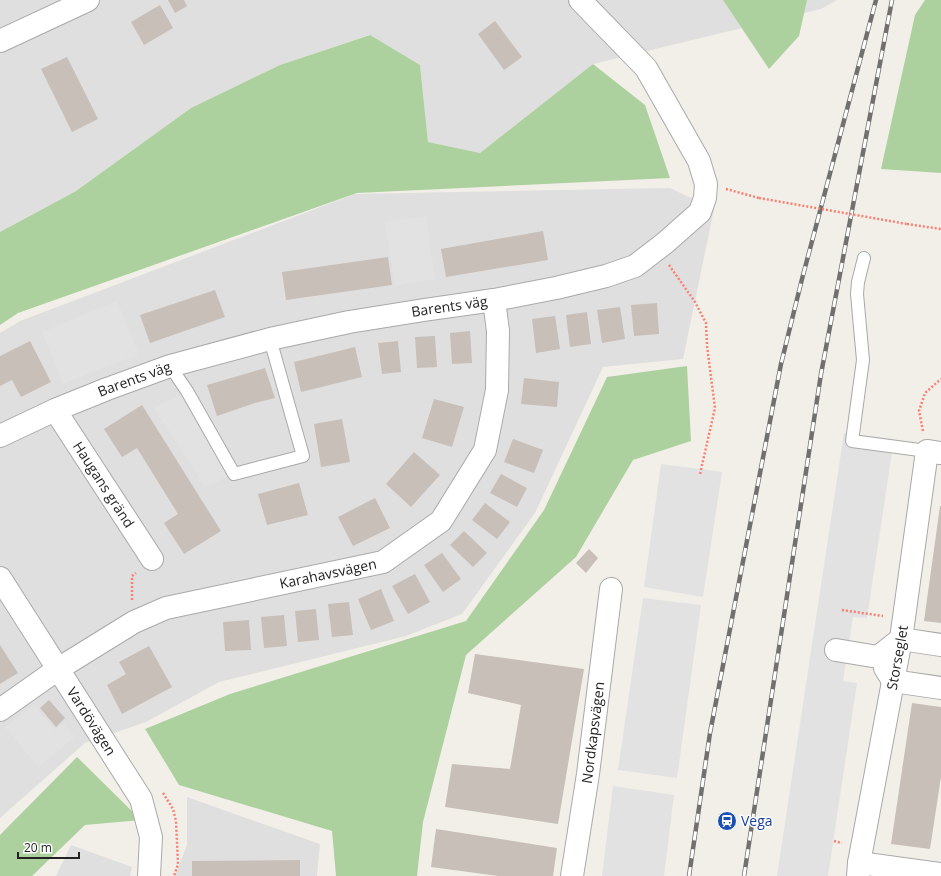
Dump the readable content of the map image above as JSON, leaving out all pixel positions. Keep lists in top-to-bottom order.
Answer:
{
  "streets": {
    "street": [
      "Barents väg",
      "Haugans gränd",
      "Karahavsvägen",
      "Storseglet",
      "Vardövägen",
      "Nordkapsvägen"
    ]
  },
  "crossings": [
    ["Barents väg", "Haugans gränd"],
    ["Barents väg", "Karahavsvägen"],
    ["Karahavsvägen", "Vardövägen"]
  ],
  "places": {
    "station": ["Vega"]
  },
  "scale_bar": "20 m"
}
